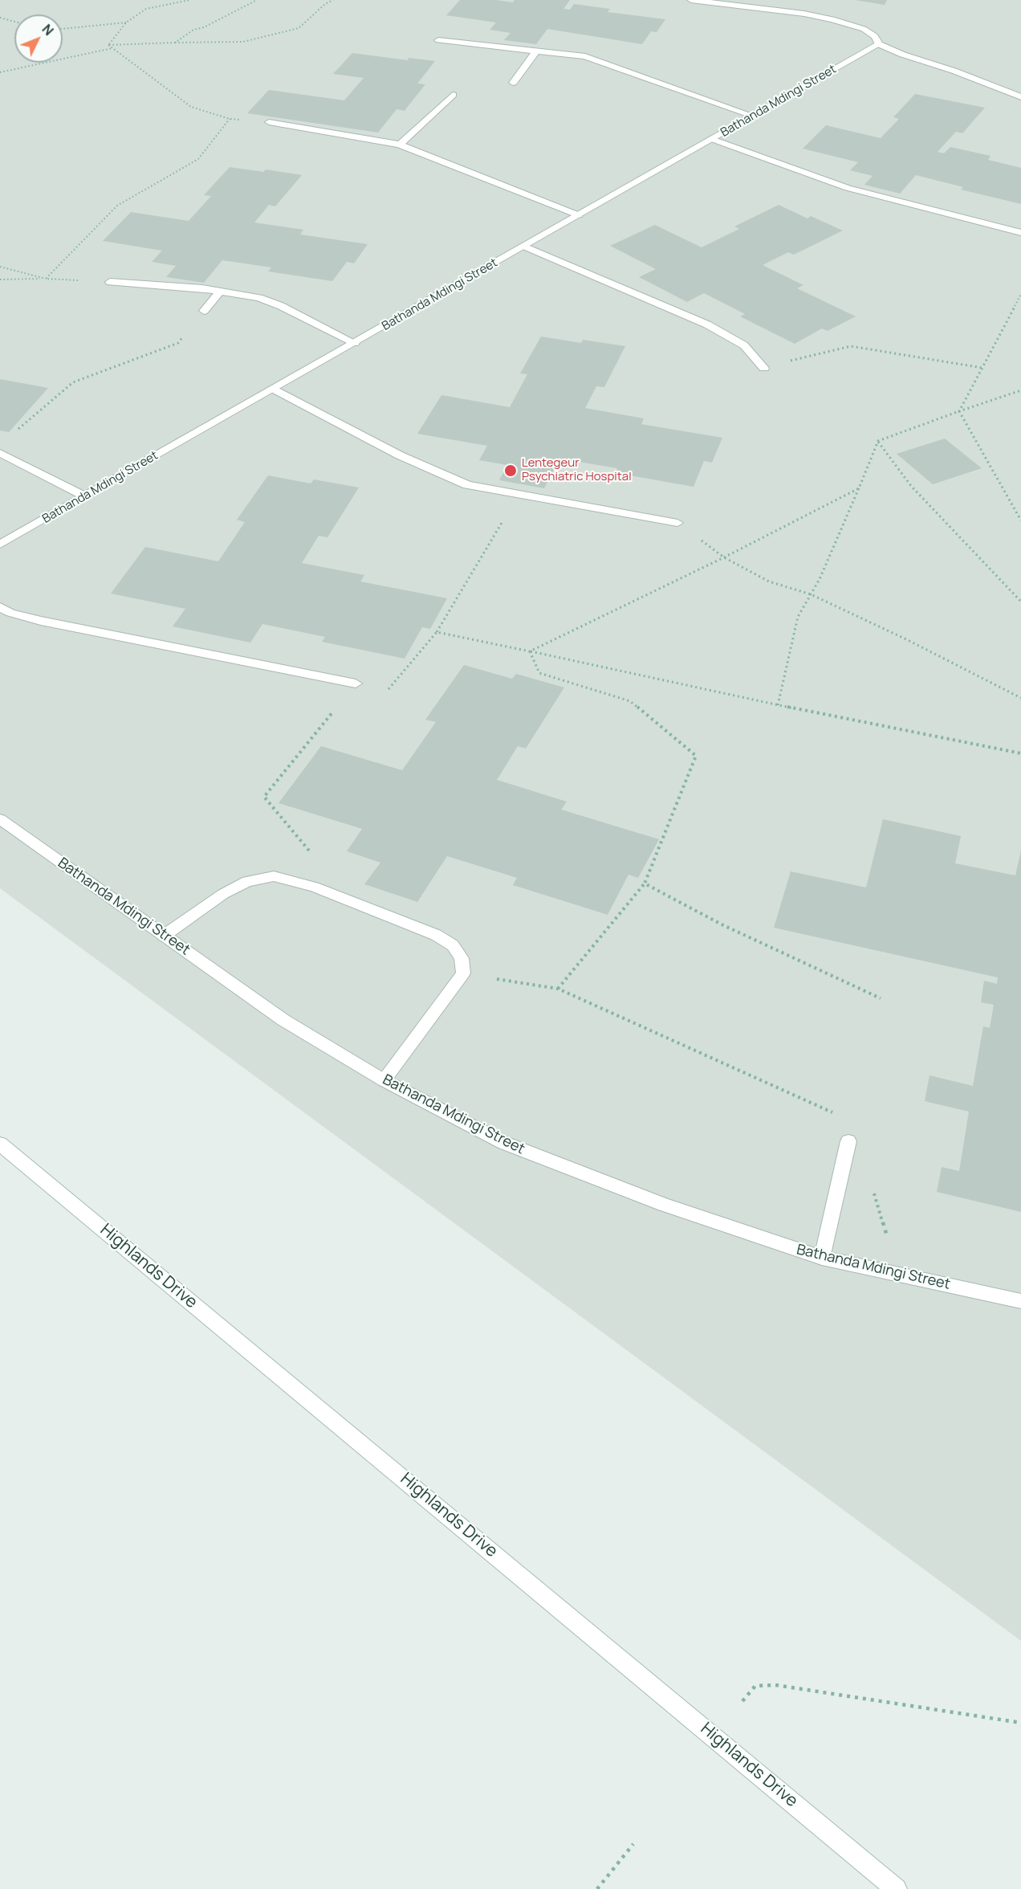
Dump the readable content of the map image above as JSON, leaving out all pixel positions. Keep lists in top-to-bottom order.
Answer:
{
  "streets": {
    "street": ["Bathanda Mdingi Street", "Highlands Drive"]
  },
  "places": ["Lentegeur Psychiatric Hospital"],
  "north": "top right"
}
